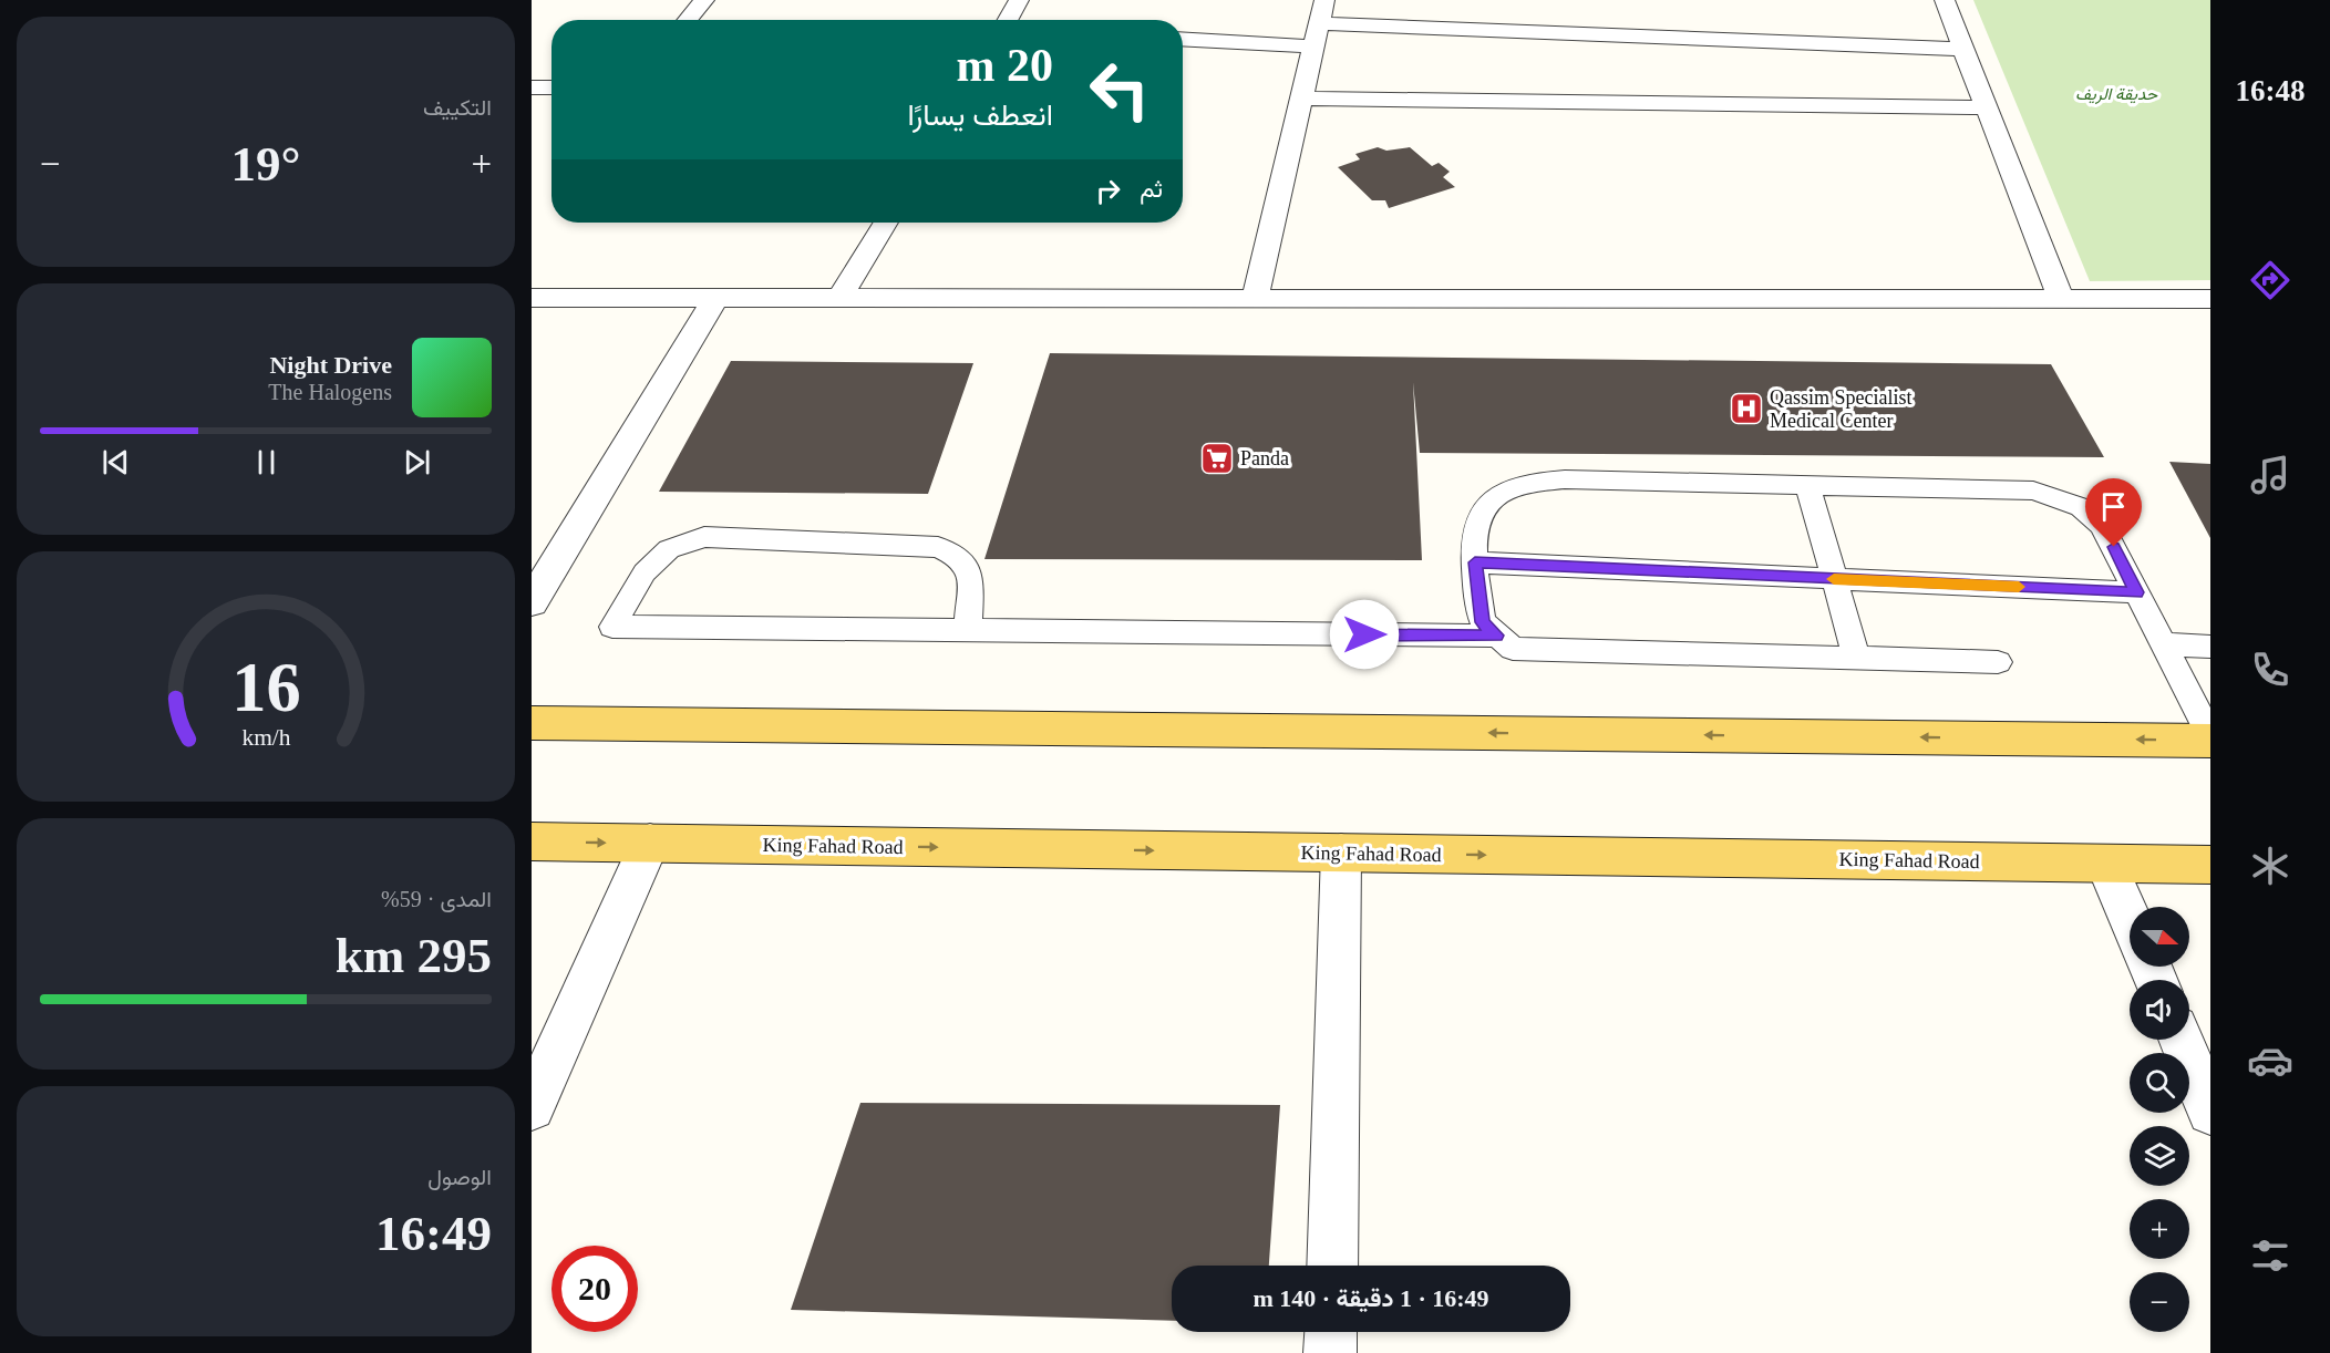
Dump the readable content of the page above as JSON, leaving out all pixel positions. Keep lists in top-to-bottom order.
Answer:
{
  "streets": {
    "main road": ["King Fahad Road"]
  },
  "parks": ["حديقة الريف"],
  "places": {
    "hospital": ["Qassim Specialist Medical Center"],
    "supermarket": ["Panda"]
  },
  "north": "right",
  "page": {
    "tabs": "16:48",
    "tile": [
      "التكييف",
      ["المدى · 59%", "295 km"],
      ["الوصول", "16:49"]
    ],
    "turn": ["20 m", "انعطف يسارًا"],
    "heat": ["−", "19°", "+"],
    "then": "ثم",
    "song": ["Night Drive", "The Halogens"],
    "map_buttons": ["+", "−"],
    "limit": "20",
    "trip": "16:49 · 1 دقيقة · 140 m",
    "gauge": ["16", "km/h"]
  }
}
